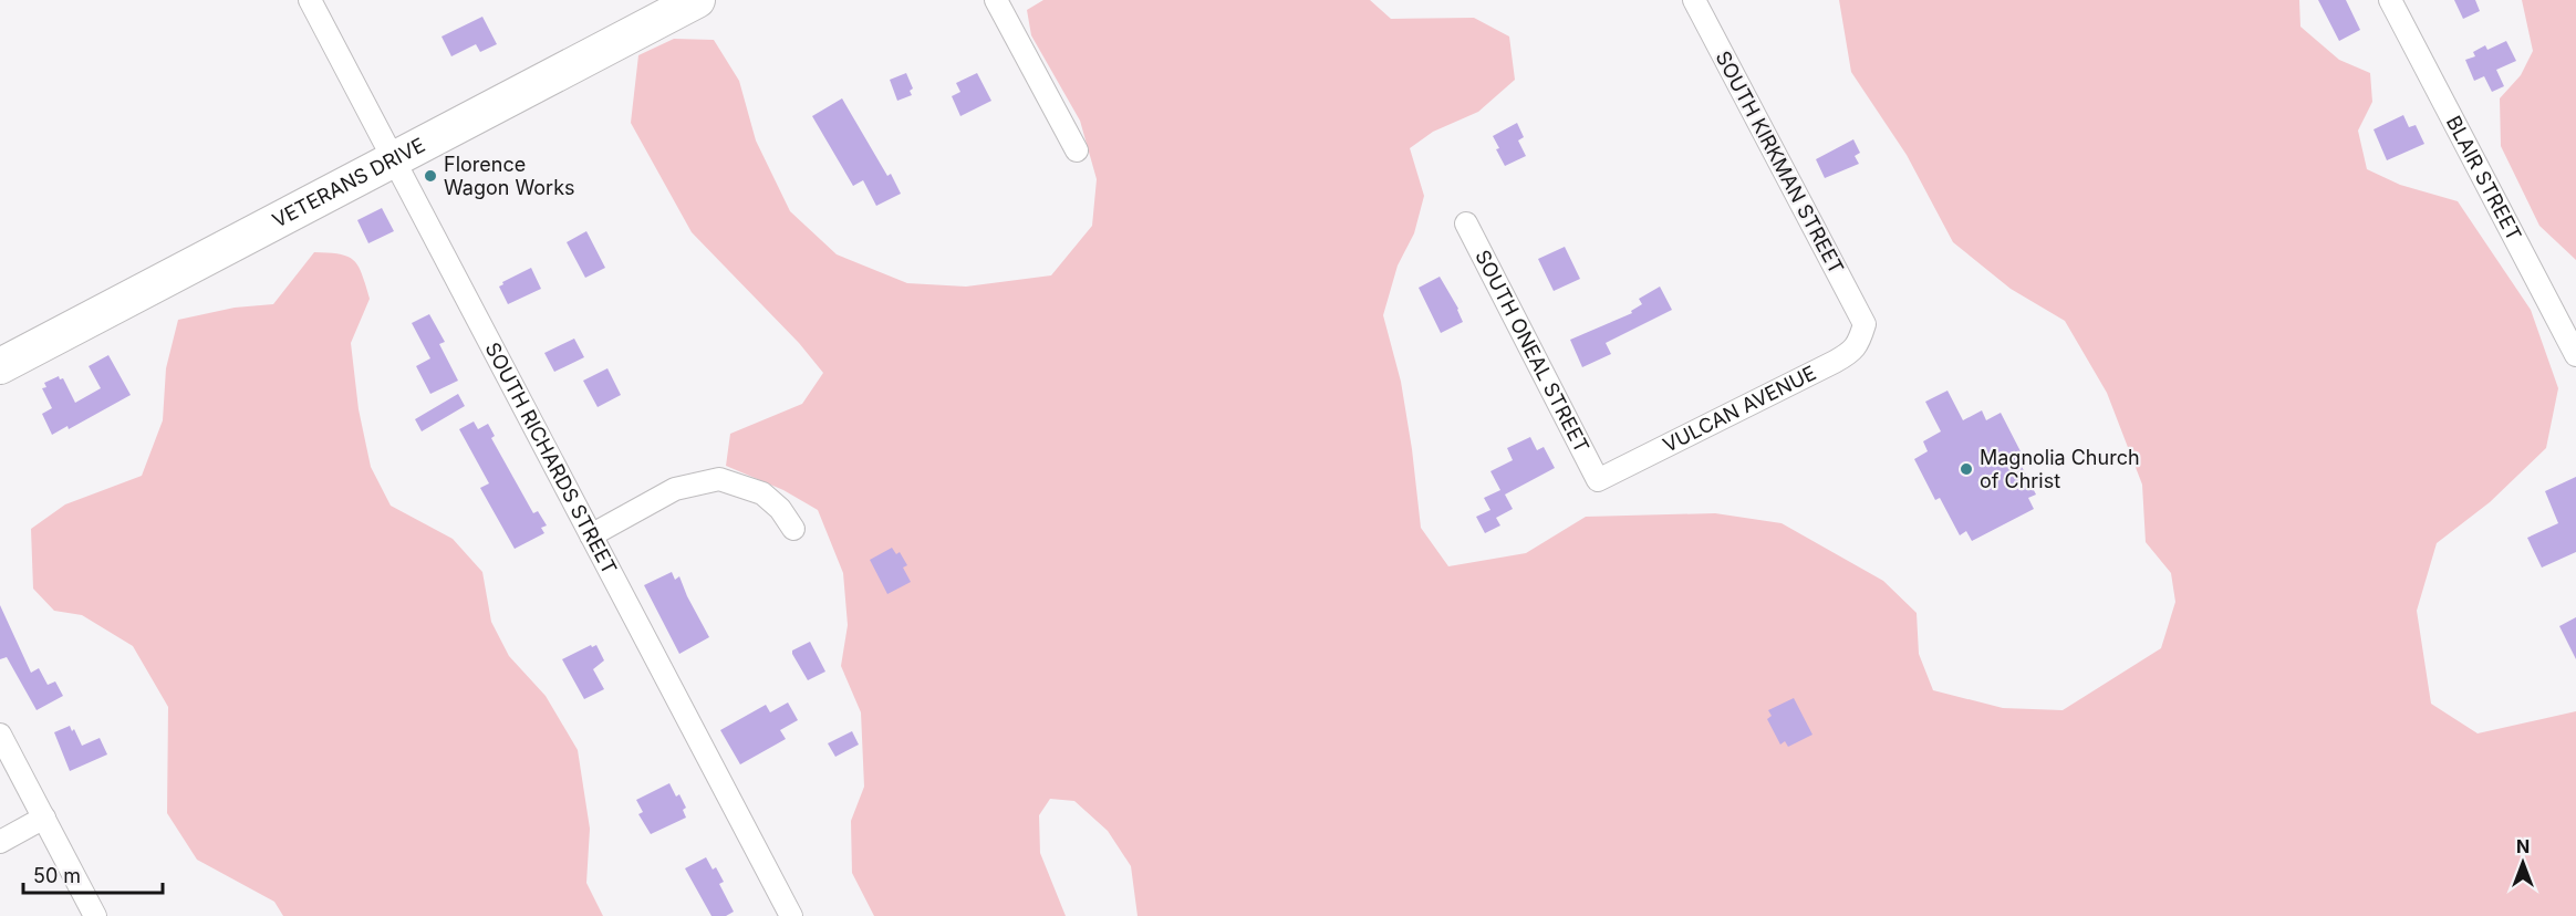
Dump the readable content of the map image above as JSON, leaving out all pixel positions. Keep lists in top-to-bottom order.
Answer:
{
  "streets": {
    "main road": ["VETERANS DRIVE"],
    "street": [
      "SOUTH KIRKMAN STREET",
      "BLAIR STREET",
      "SOUTH ONEAL STREET",
      "VULCAN AVENUE",
      "SOUTH RICHARDS STREET"
    ]
  },
  "crossings": [
    ["SOUTH KIRKMAN STREET", "VULCAN AVENUE"],
    ["VETERANS DRIVE", "SOUTH RICHARDS STREET"],
    ["SOUTH ONEAL STREET", "VULCAN AVENUE"]
  ],
  "places": ["Florence Wagon Works", "Magnolia Church of Christ"],
  "scale_bar": "50 m",
  "north": "top"
}
